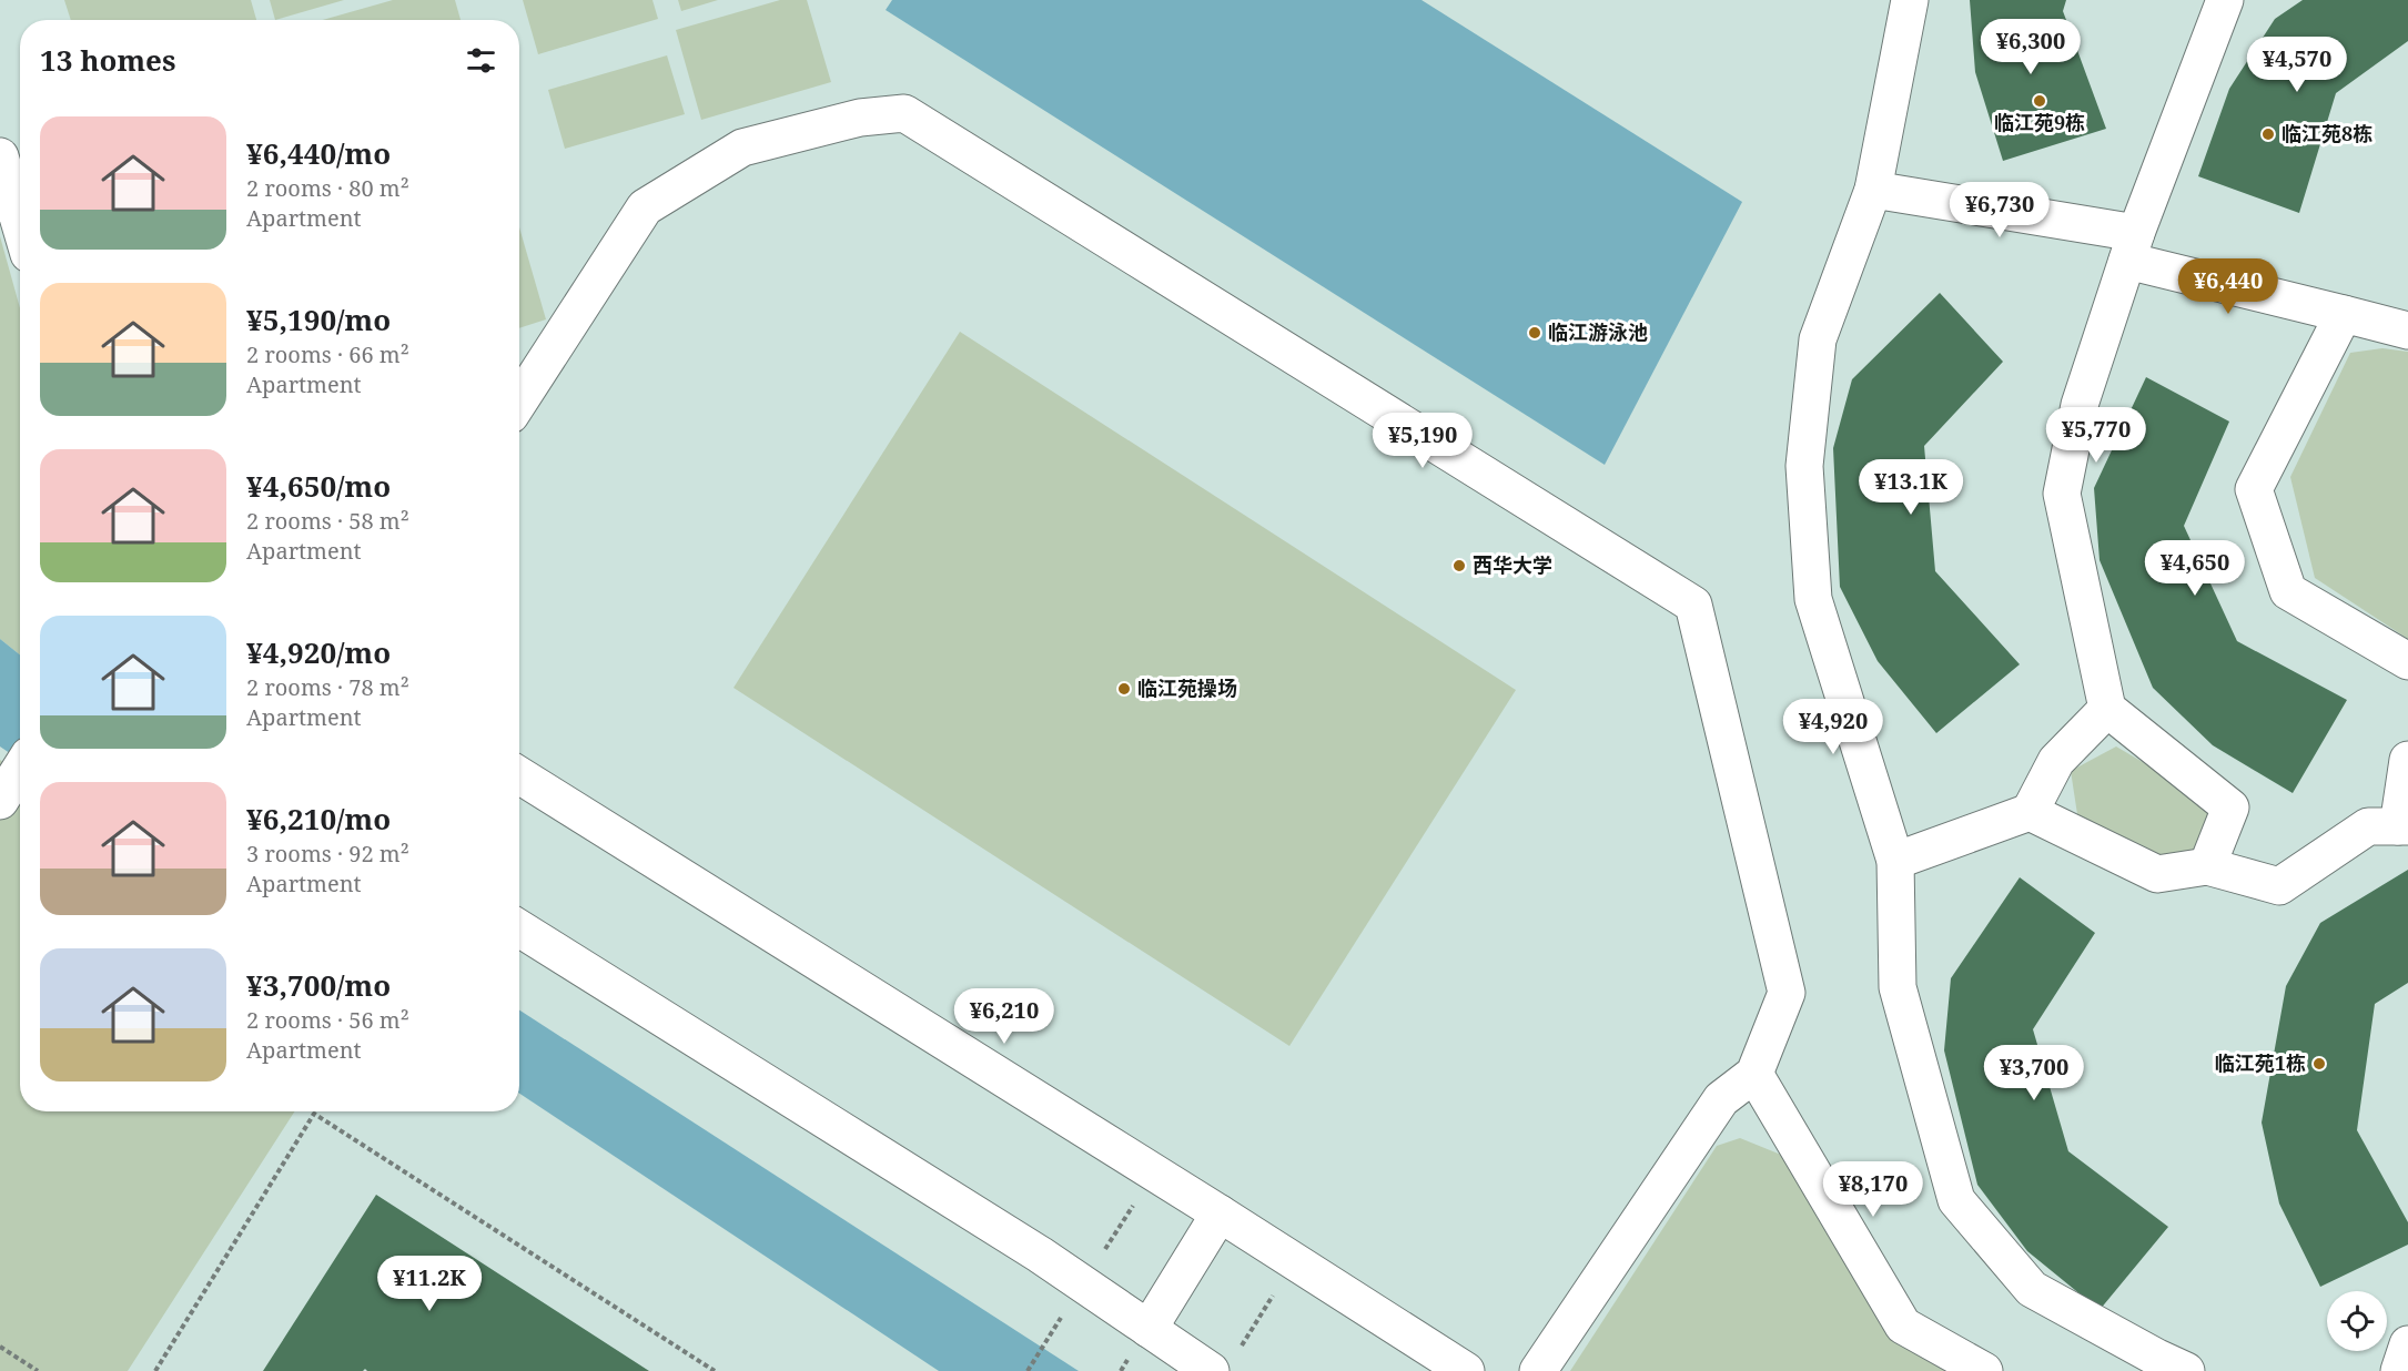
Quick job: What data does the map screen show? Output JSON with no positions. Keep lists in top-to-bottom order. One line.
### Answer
{"places":["临江苑9栋","临江苑8栋","临江游泳池","西华大学","临江苑操场","临江苑1栋"],"page":{"price":["¥6,300","¥4,570","¥6,730","¥6,440","¥5,770","¥5,190","¥13.1K","¥4,650","¥4,920","¥6,210","¥3,700","¥8,170","¥11.2K"],"heading":"13 homes","list":[{"name":"¥6,440/mo","note":"2 rooms · 80 m² · Apartment"},{"name":"¥5,190/mo","note":"2 rooms · 66 m² · Apartment"},{"name":"¥4,650/mo","note":"2 rooms · 58 m² · Apartment"},{"name":"¥4,920/mo","note":"2 rooms · 78 m² · Apartment"},{"name":"¥6,210/mo","note":"3 rooms · 92 m² · Apartment"},{"name":"¥3,700/mo","note":"2 rooms · 56 m² · Apartment"}]}}
